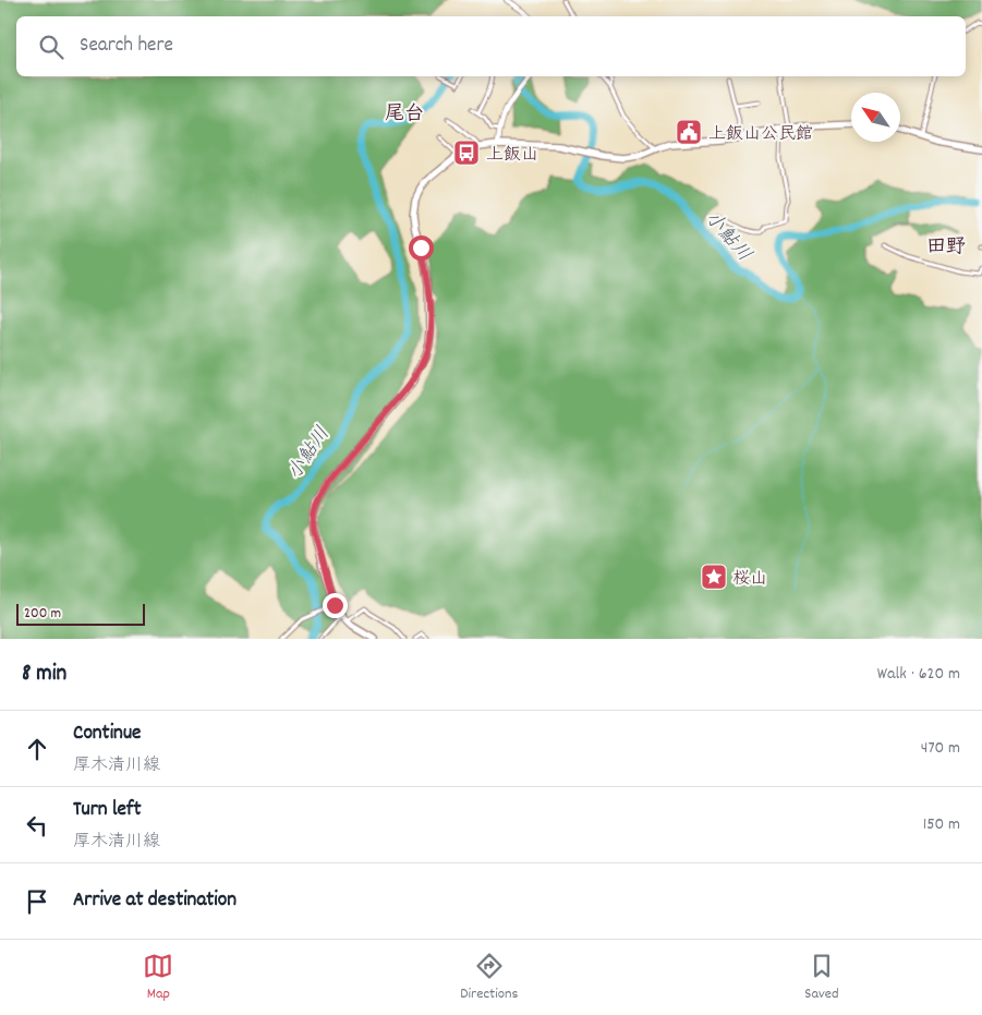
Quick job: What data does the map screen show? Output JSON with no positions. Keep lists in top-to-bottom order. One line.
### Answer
{"districts":["尾台","田野"],"water":["小鮎川"],"places":{"public building":["上飯山公民館"],"bus stop":["上飯山"],"place":["桜山"]},"scale_bar":"200 m","north":"top left","page":{"search":"Search here","scale":"200 m","heading":["8 min","Walk · 620 m"],"list":[["Continue","厚木清川線","470 m"],["Turn left","厚木清川線","150 m"],"Arrive at destination"],"nav":["Map","Directions","Saved"]}}
